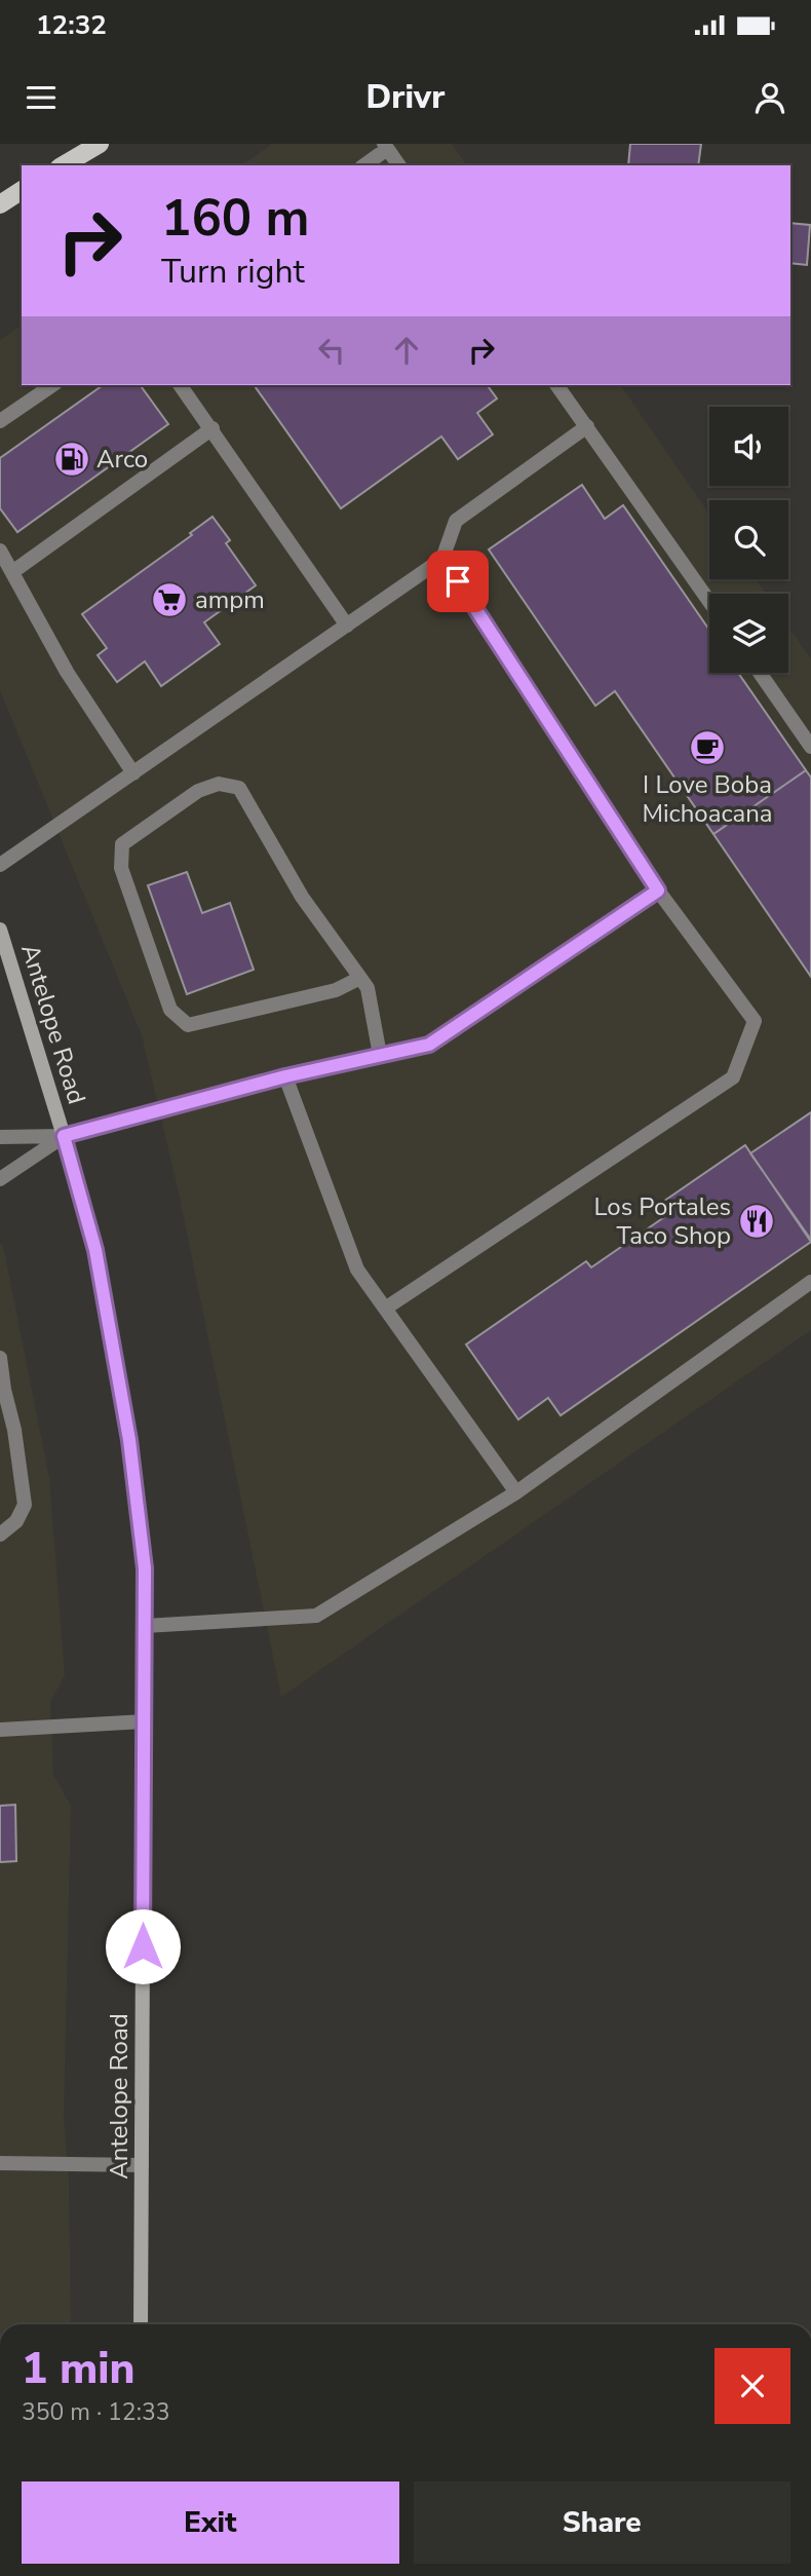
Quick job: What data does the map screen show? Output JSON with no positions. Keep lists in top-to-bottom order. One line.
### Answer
{"streets":{"main road":["Antelope Road"]},"places":{"fuel station":["Arco"],"supermarket":["ampm"],"cafe":["I Love Boba Michoacana"],"restaurant":["Los Portales Taco Shop"]},"page":{"status":"12:32","header":"Drivr","turn":["160 m","Turn right"],"heading":["1 min","350 m · 12:33"],"buttons":["Exit","Share"]}}
